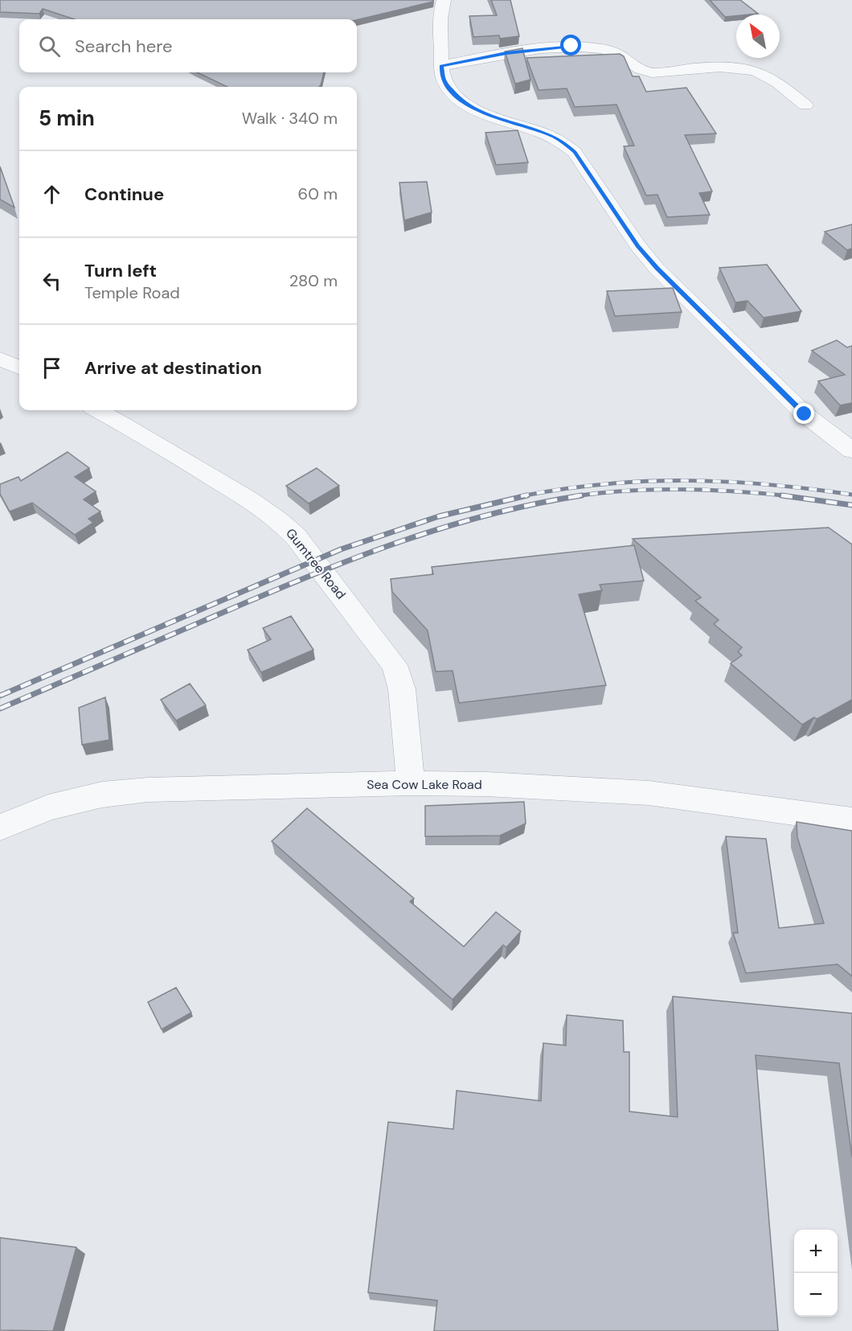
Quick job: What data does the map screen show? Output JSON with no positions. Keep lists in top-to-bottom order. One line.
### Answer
{"streets":{"street":["Gumtree Road","Sea Cow Lake Road"]},"crossings":[["Gumtree Road","Sea Cow Lake Road"]],"north":"top left","page":{"search":"Search here","heading":["5 min","Walk · 340 m"],"list":[["Continue","60 m"],["Turn left","Temple Road","280 m"],"Arrive at destination"],"map_buttons":["+","−"]}}
